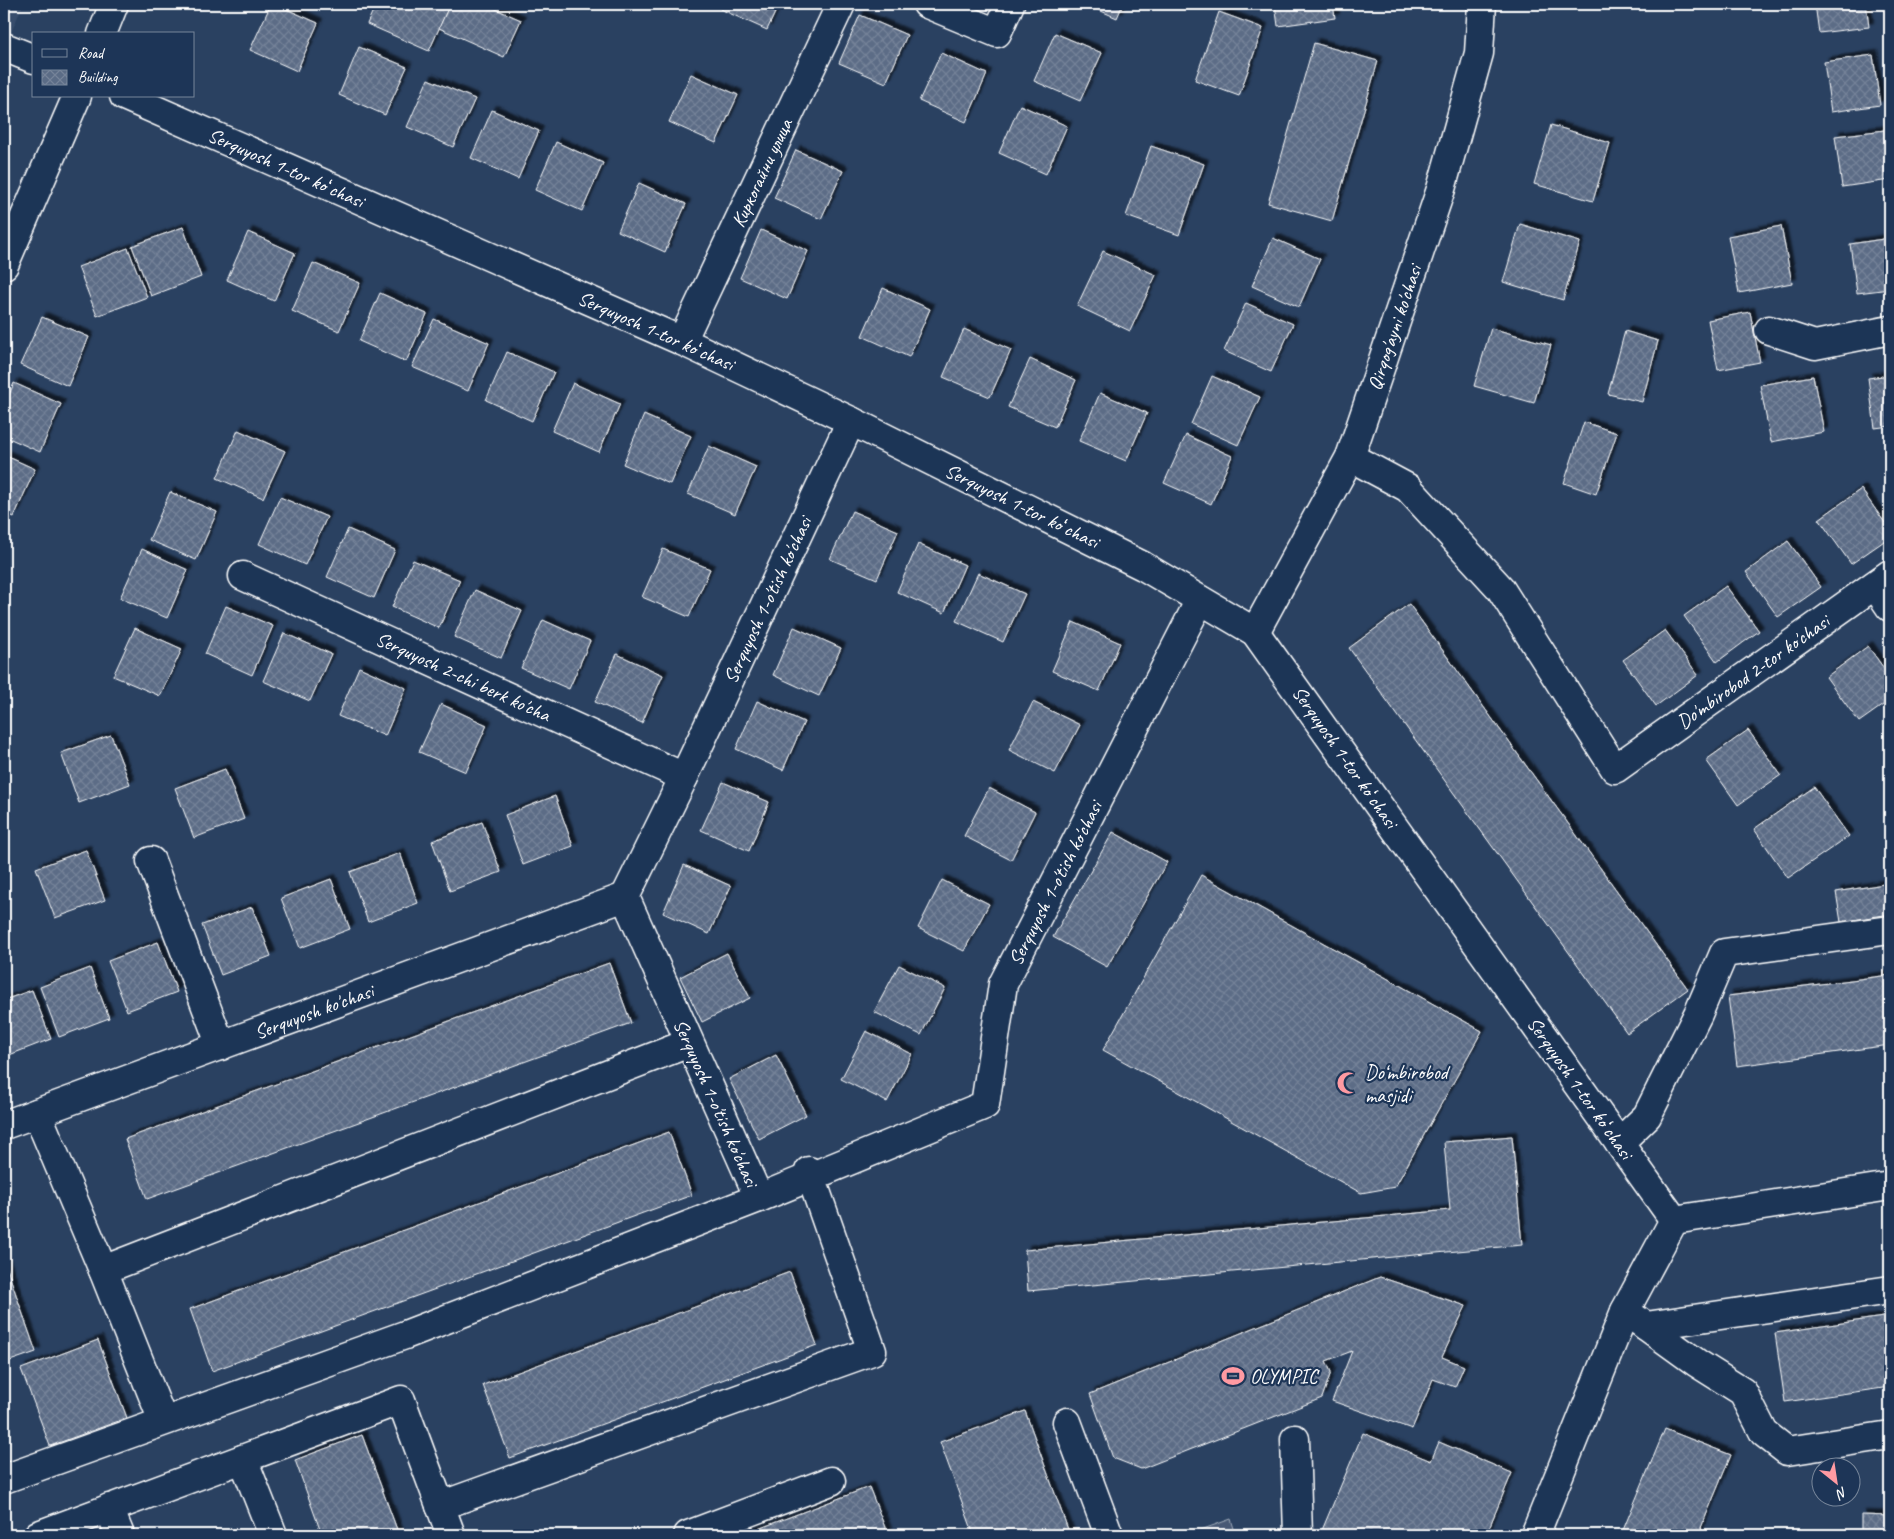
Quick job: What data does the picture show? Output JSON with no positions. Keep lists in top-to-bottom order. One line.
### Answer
{"streets":{"street":["Serquyosh 1-tor koʻchasi","Киркогайни улица","Qirqog'ayni ko'chasi","Serquyosh 1-o'tish ko'chasi","Do'mbirobod 2-tor ko'chasi","Serquyosh 2-chi berk ko'cha","Serquyosh ko'chasi"]},"crossings":[["Serquyosh 1-tor koʻchasi","Киркогайни улица"],["Serquyosh 1-tor koʻchasi","Qirqog'ayni ko'chasi"],["Serquyosh 1-tor koʻchasi","Serquyosh 1-o'tish ko'chasi"],["Qirqog'ayni ko'chasi","Do'mbirobod 2-tor ko'chasi"],["Serquyosh 1-o'tish ko'chasi","Serquyosh 2-chi berk ko'cha"],["Serquyosh 1-o'tish ko'chasi","Serquyosh ko'chasi"]],"places":{"mosque":["Do‘mbirobod masjidi"],"sports":["OLYMPIC"]},"legend":["Road","Building"],"north":"bottom right"}
